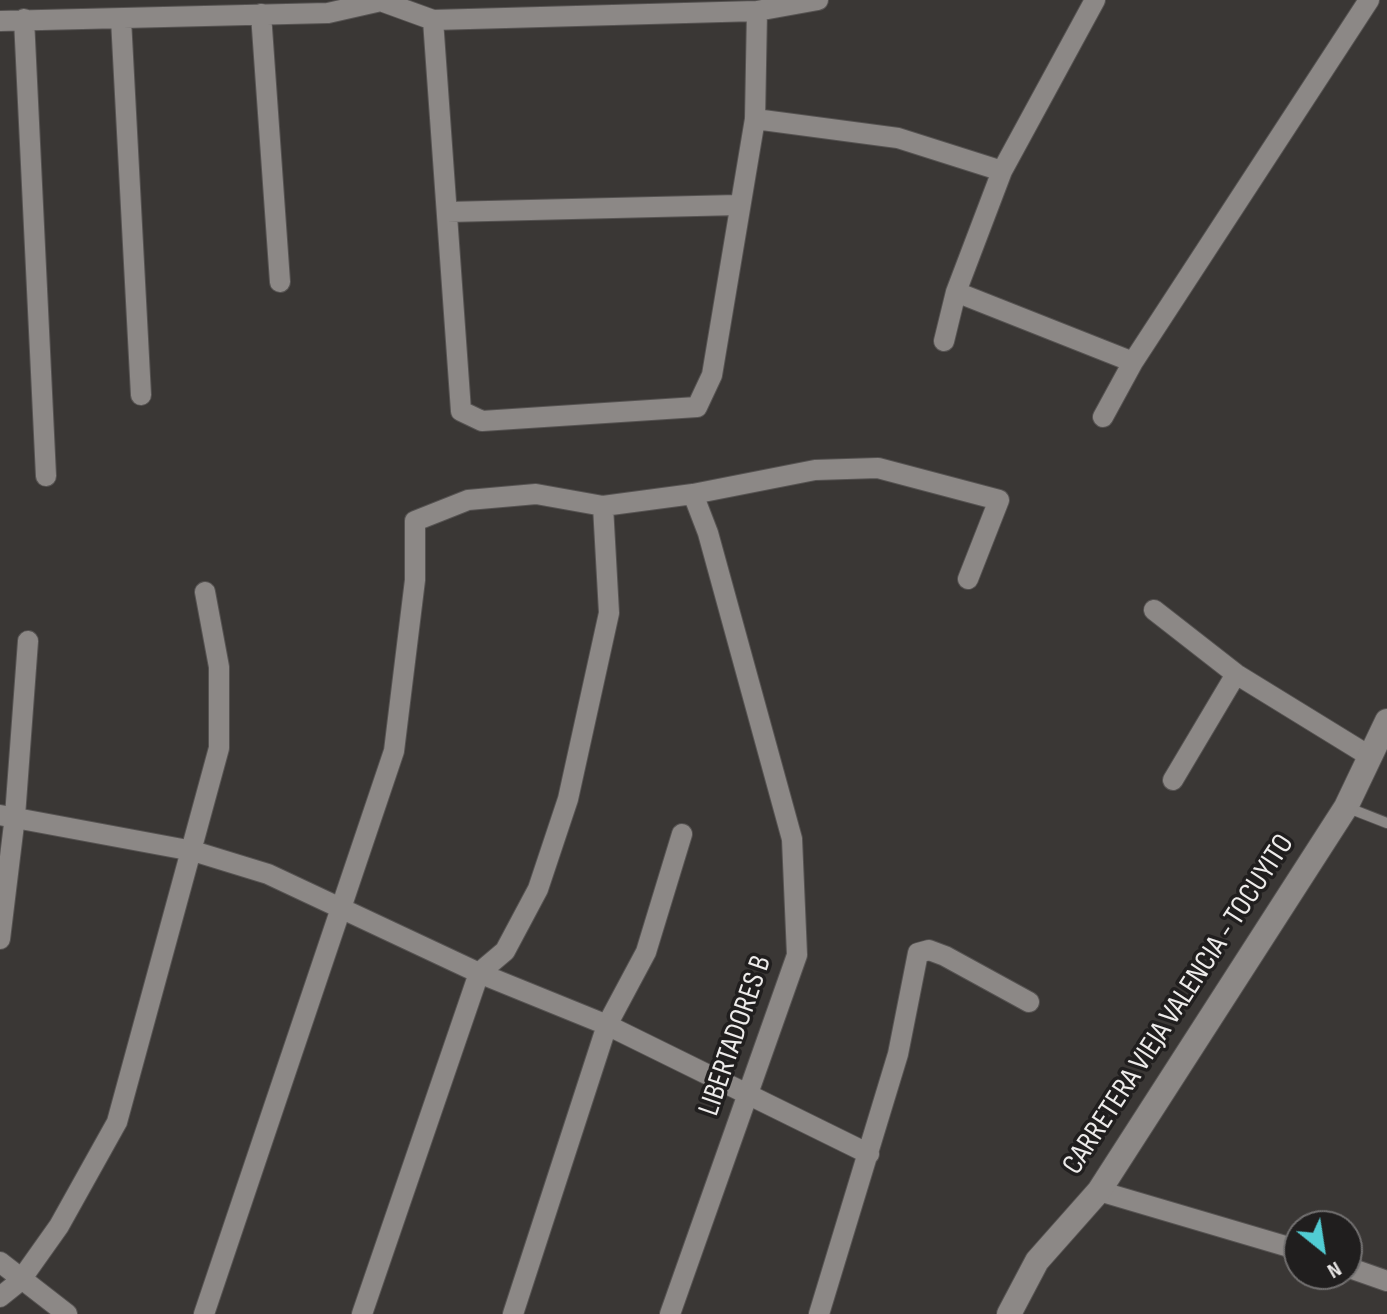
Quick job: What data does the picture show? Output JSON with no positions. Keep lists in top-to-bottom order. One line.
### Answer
{"streets":{"street":["CARRETERA VIEJA VALENCIA - TOCUYITO","LIBERTADORES B"]},"north":"bottom right"}
